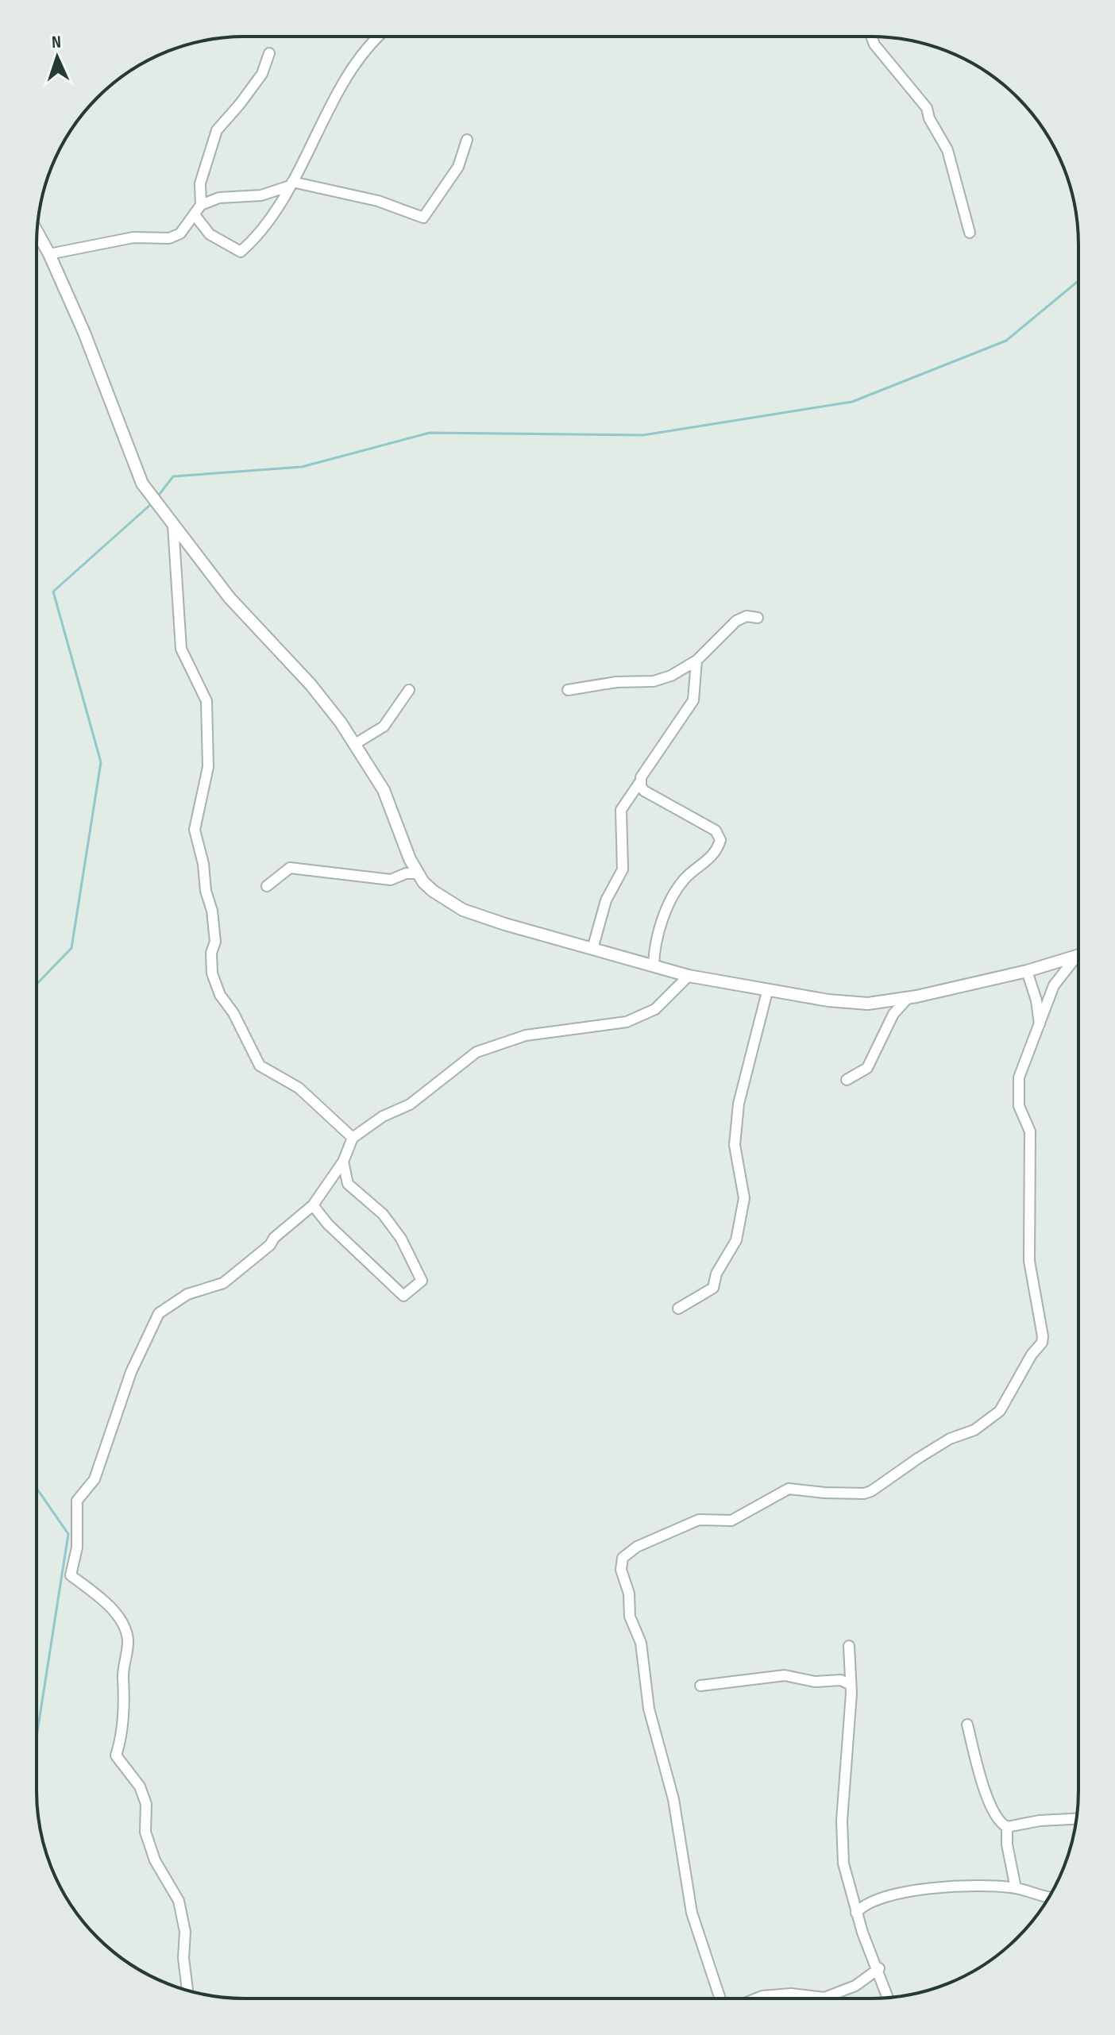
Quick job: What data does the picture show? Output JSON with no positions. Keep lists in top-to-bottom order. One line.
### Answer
{"north":"top"}
